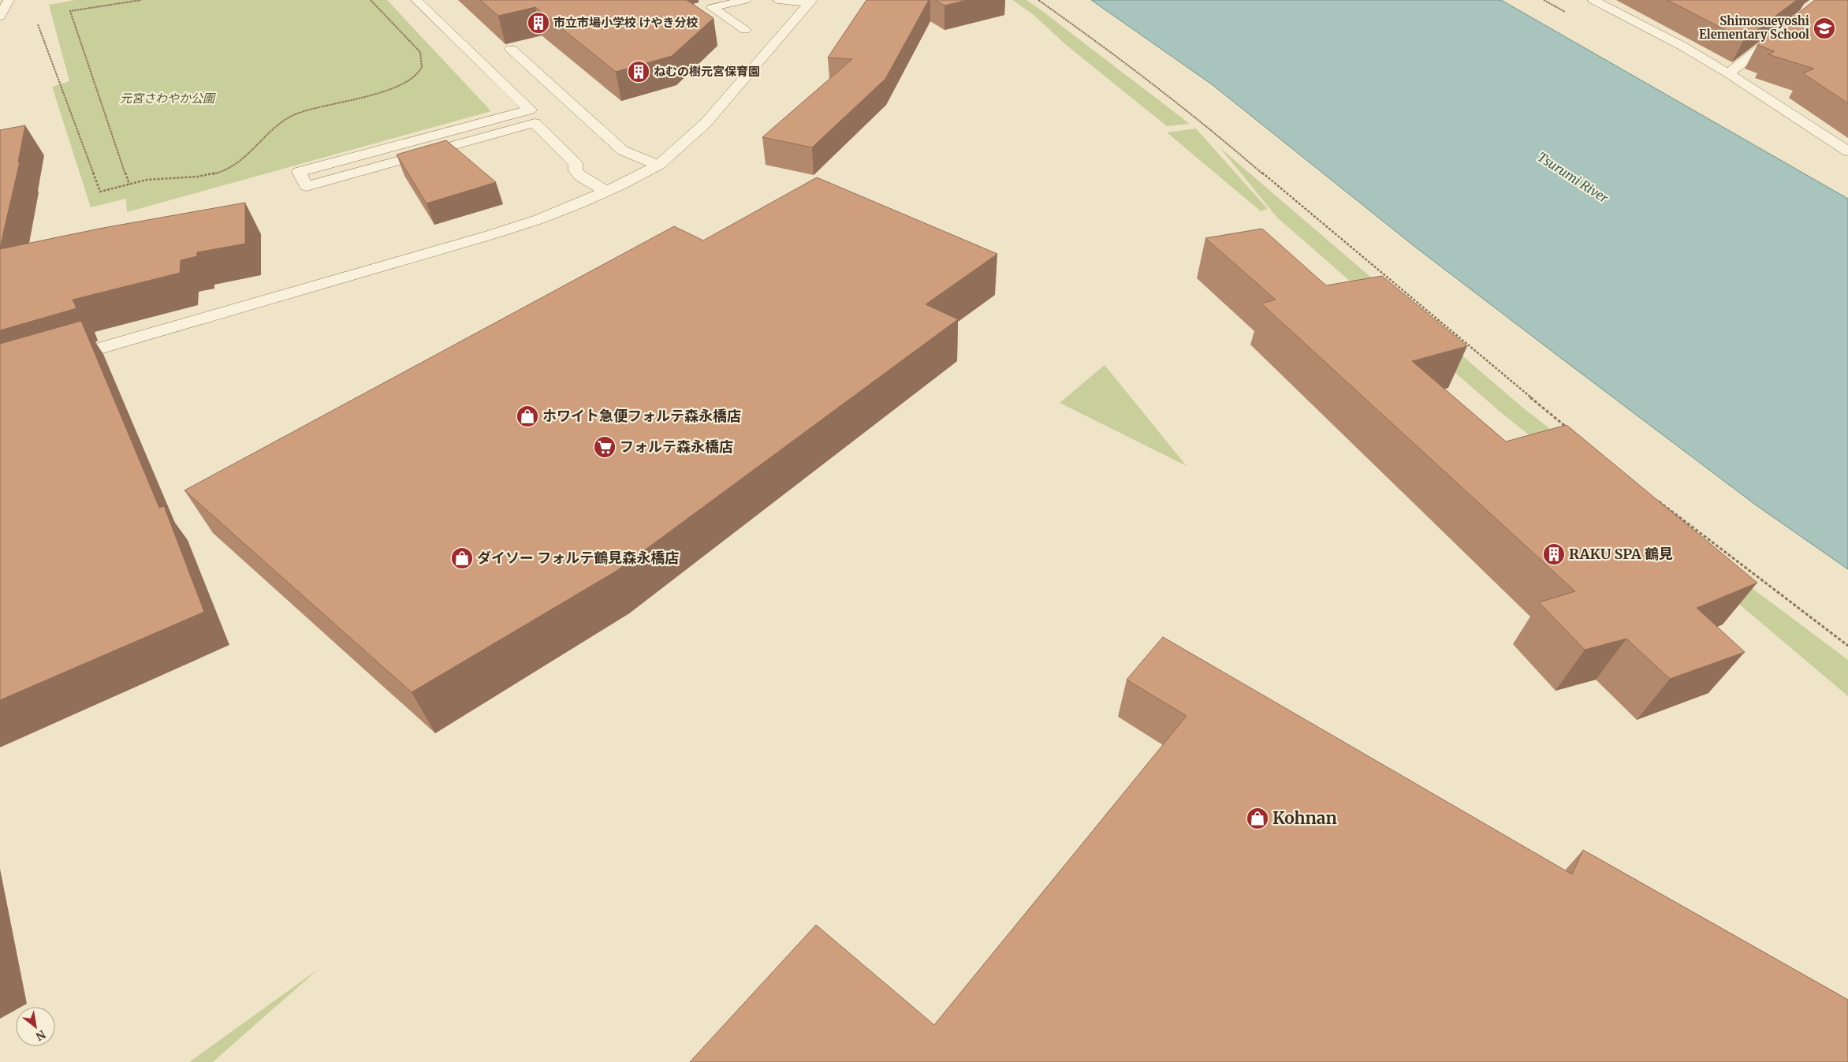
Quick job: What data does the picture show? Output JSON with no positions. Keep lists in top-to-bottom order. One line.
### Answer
{"water":["Tsurumi River"],"parks":["元宮さわやか公園"],"places":{"building":["市立市場小学校 けやき分校","ねむの樹元宮保育園","RAKU SPA 鶴見"],"school or university":["Shimosueyoshi Elementary School"],"shop":["ホワイト急便フォルテ森永橋店","ダイソー フォルテ鶴見森永橋店","Kohnan"],"supermarket":["フォルテ森永橋店"]},"north":"bottom right"}
